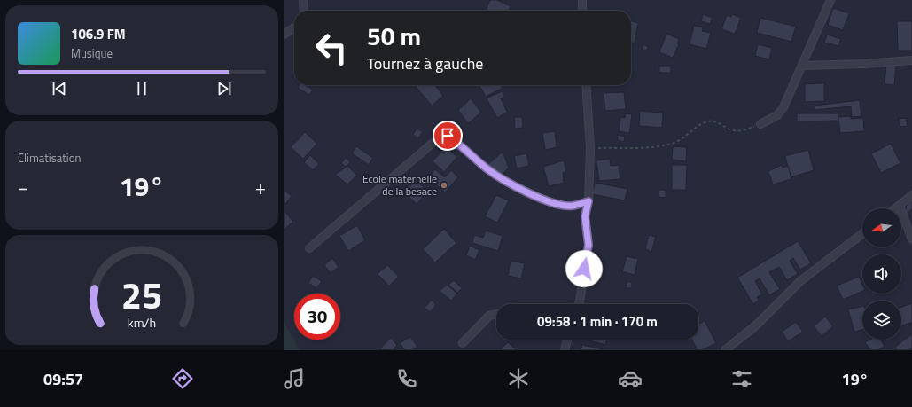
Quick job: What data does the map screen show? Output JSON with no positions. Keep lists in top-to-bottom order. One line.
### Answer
{"places":["Ecole maternelle de la besace"],"north":"left","page":{"turn":["50 m","Tournez à gauche"],"song":["106.9 FM","Musique"],"tile":"Climatisation","heat":["−","19°","+"],"limit":"30","trip":"09:58 · 1 min · 170 m","tabs":["09:57","19°"],"gauge":["25","km/h"]}}
